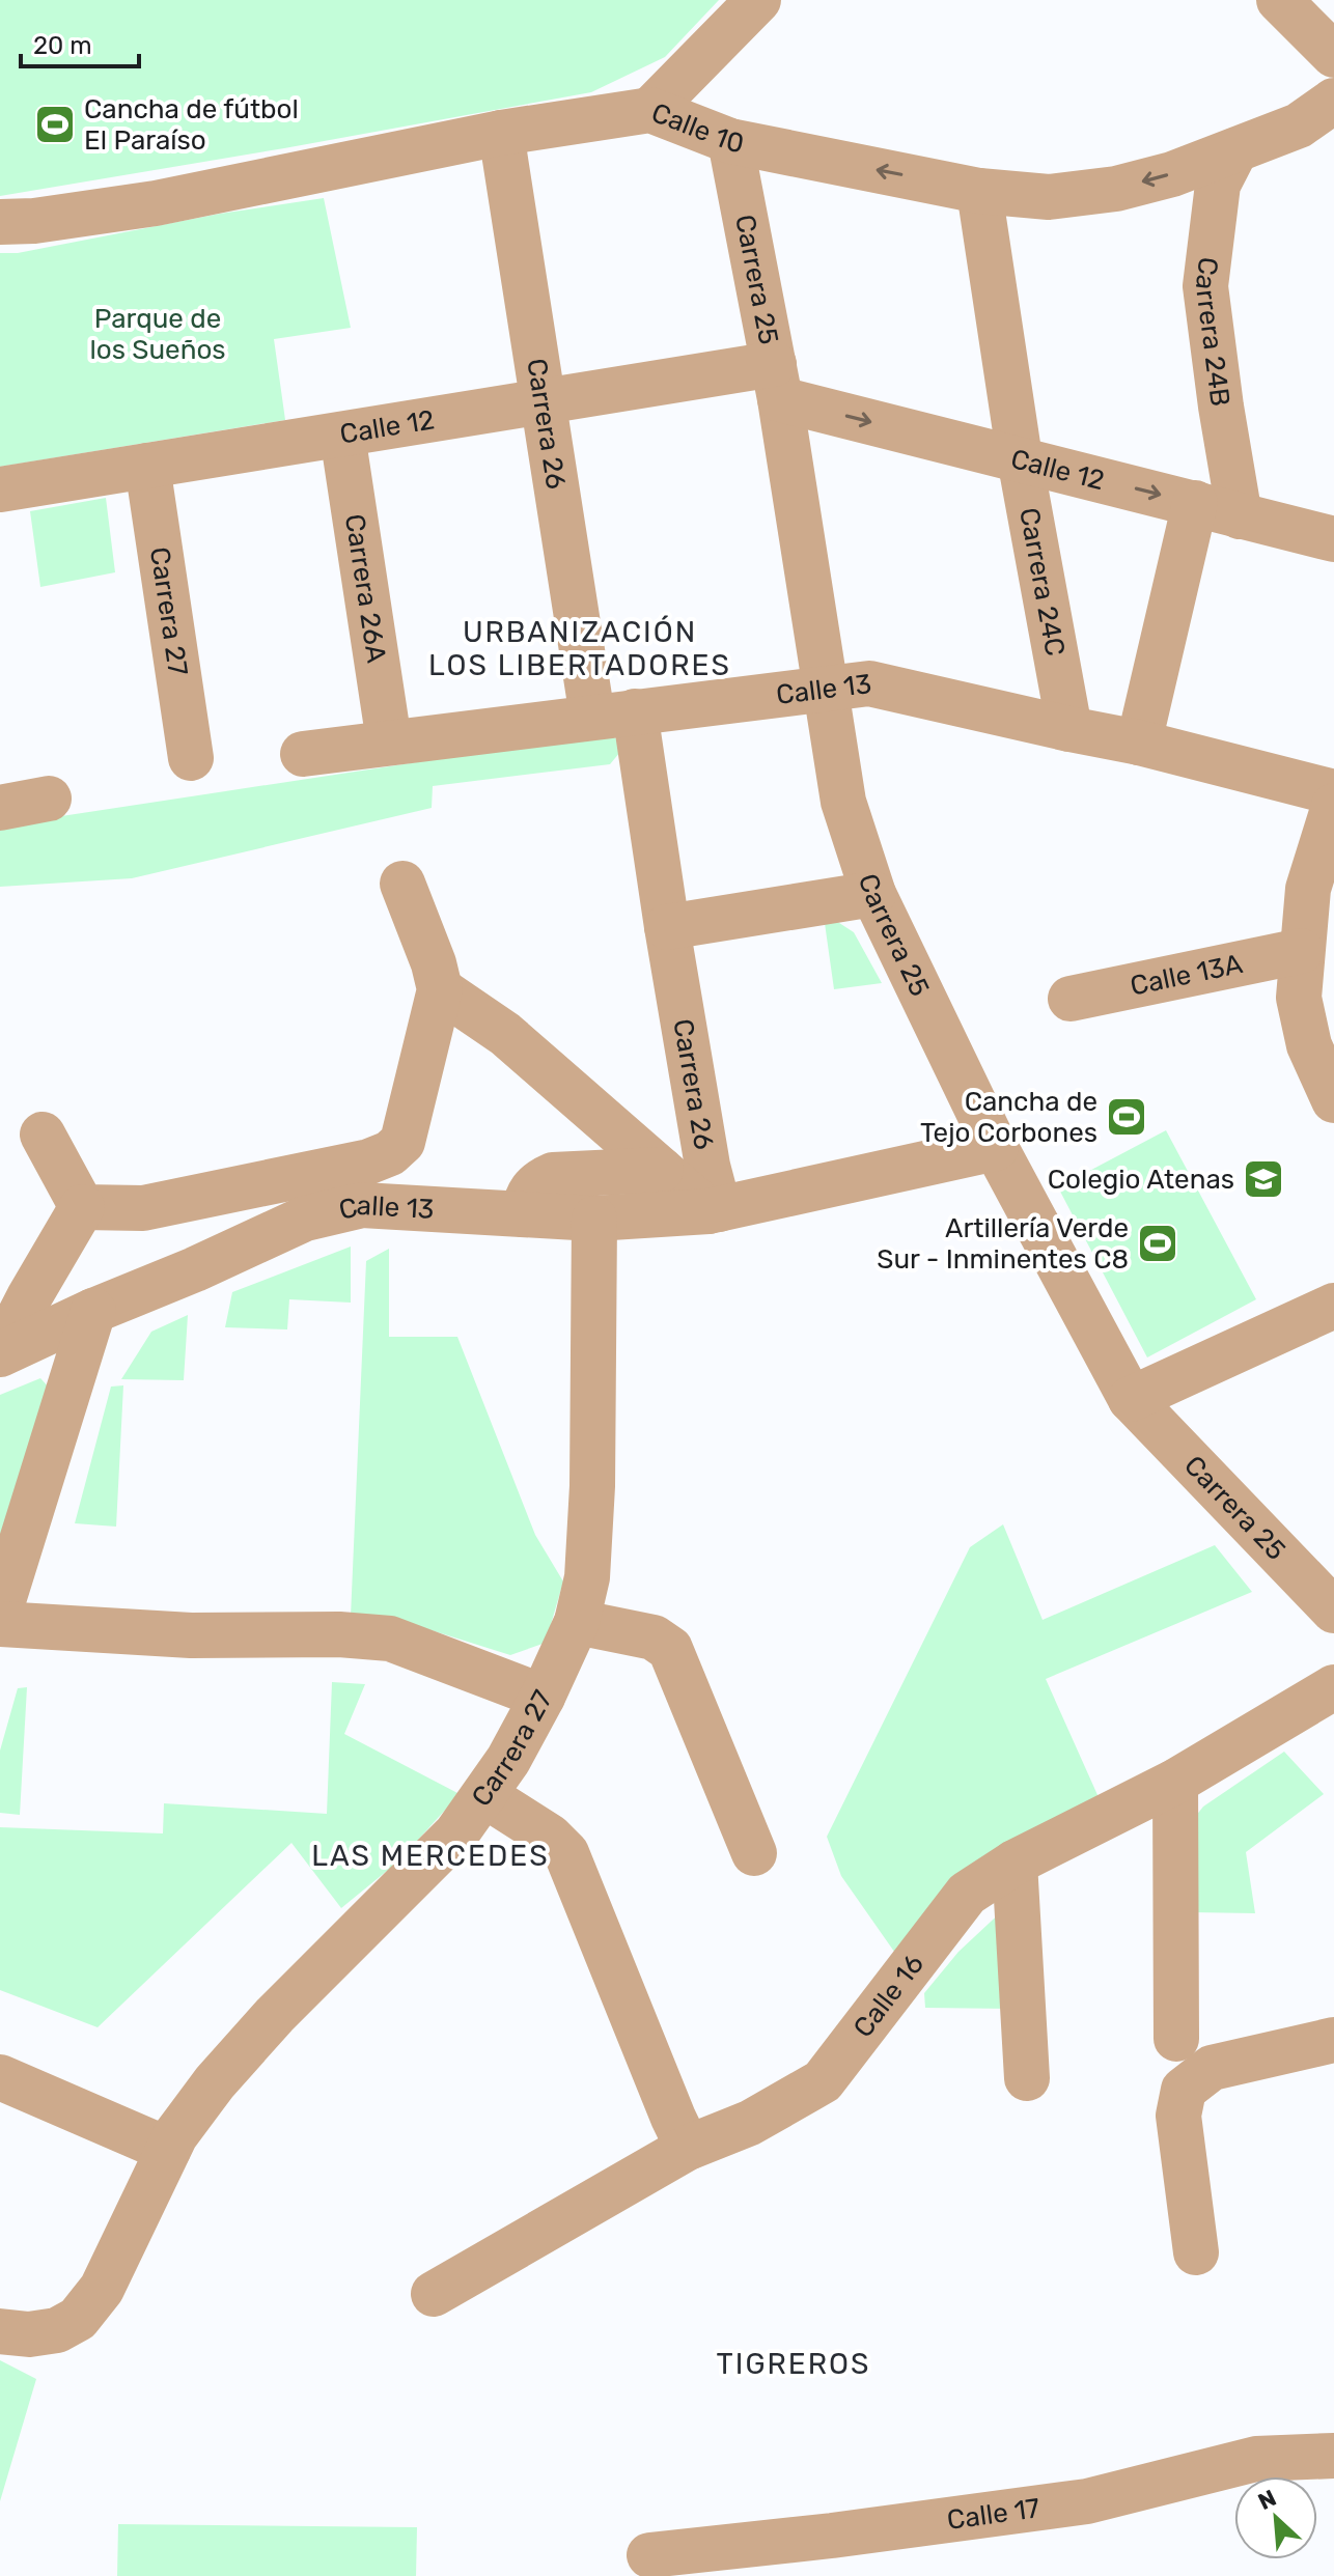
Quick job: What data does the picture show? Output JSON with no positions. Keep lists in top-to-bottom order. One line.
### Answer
{"streets":{"street":["Calle 10","Carrera 25","Carrera 24B","Carrera 26","Calle 12","Carrera 24C","Carrera 26A","Carrera 27","Calle 13","Calle 13A","Calle 16","Calle 17"]},"crossings":[["Calle 10","Carrera 25"],["Calle 10","Carrera 24B"],["Calle 10","Carrera 26"],["Calle 10","Carrera 24C"],["Carrera 25","Calle 12"],["Carrera 25","Calle 13"],["Carrera 24B","Calle 12"],["Carrera 26","Calle 12"],["Carrera 26","Calle 13"],["Calle 12","Carrera 24C"],["Calle 12","Carrera 26A"],["Calle 12","Carrera 27"],["Carrera 24C","Calle 13"],["Carrera 26A","Calle 13"],["Carrera 27","Calle 13"]],"one_way":["Calle 10"],"districts":["URBANIZACIÓN LOS LIBERTADORES","LAS MERCEDES","TIGREROS"],"parks":["Parque de los Sueños"],"places":{"sports":["Cancha de fútbol El Paraíso","Cancha de Tejo Corbones","Artillería Verde Sur - Inminentes C8"],"school or university":["Colegio Atenas"]},"scale_bar":"20 m","north":"top left"}
